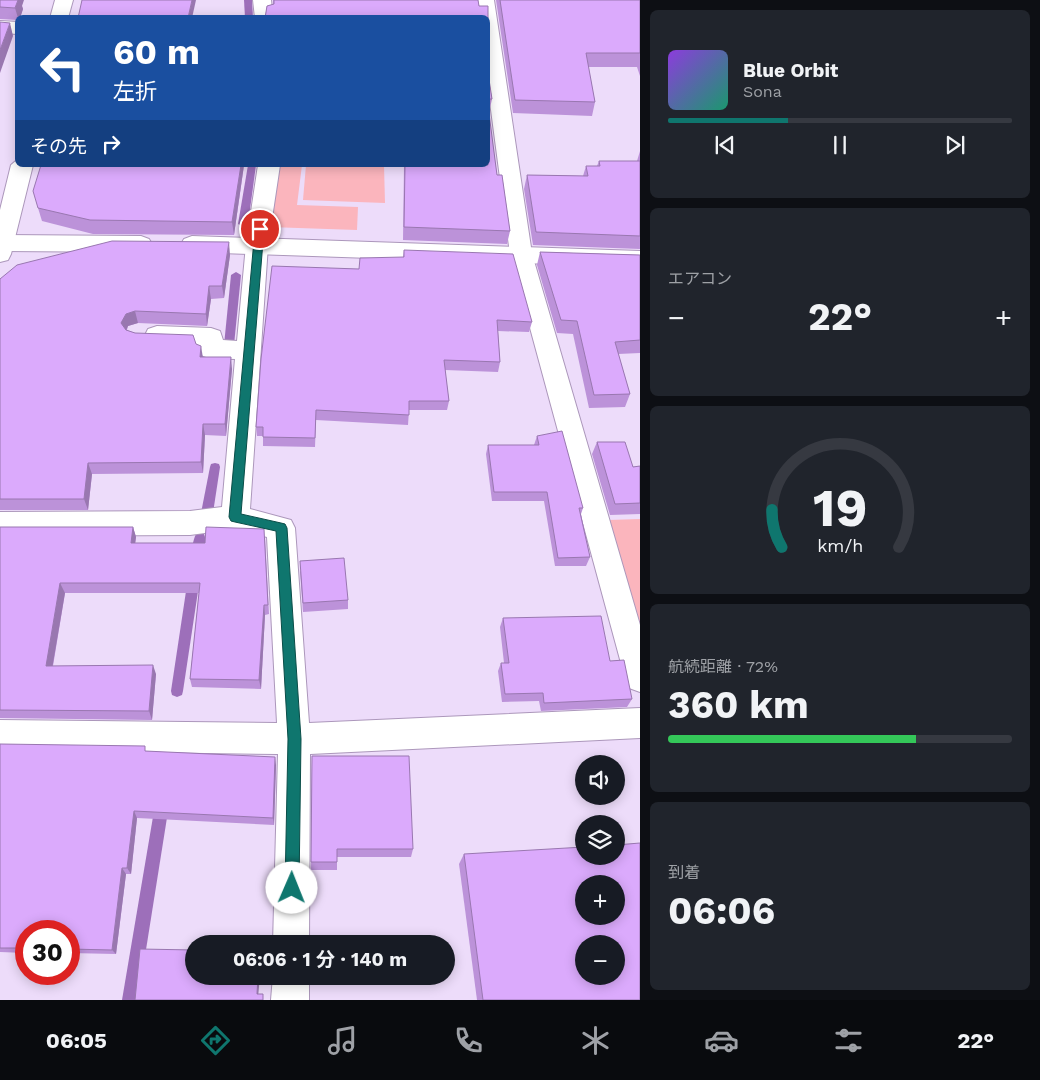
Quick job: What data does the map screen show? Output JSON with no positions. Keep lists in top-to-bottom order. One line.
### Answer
{"page":{"turn":["60 m","左折"],"song":["Blue Orbit","Sona"],"then":"その先","tile":["エアコン",["航続距離 · 72%","360 km"],["到着","06:06"]],"heat":["−","22°","+"],"map_buttons":["+","−"],"limit":"30","trip":"06:06 · 1 分 · 140 m","tabs":["06:05","22°"],"gauge":["19","km/h"]}}
